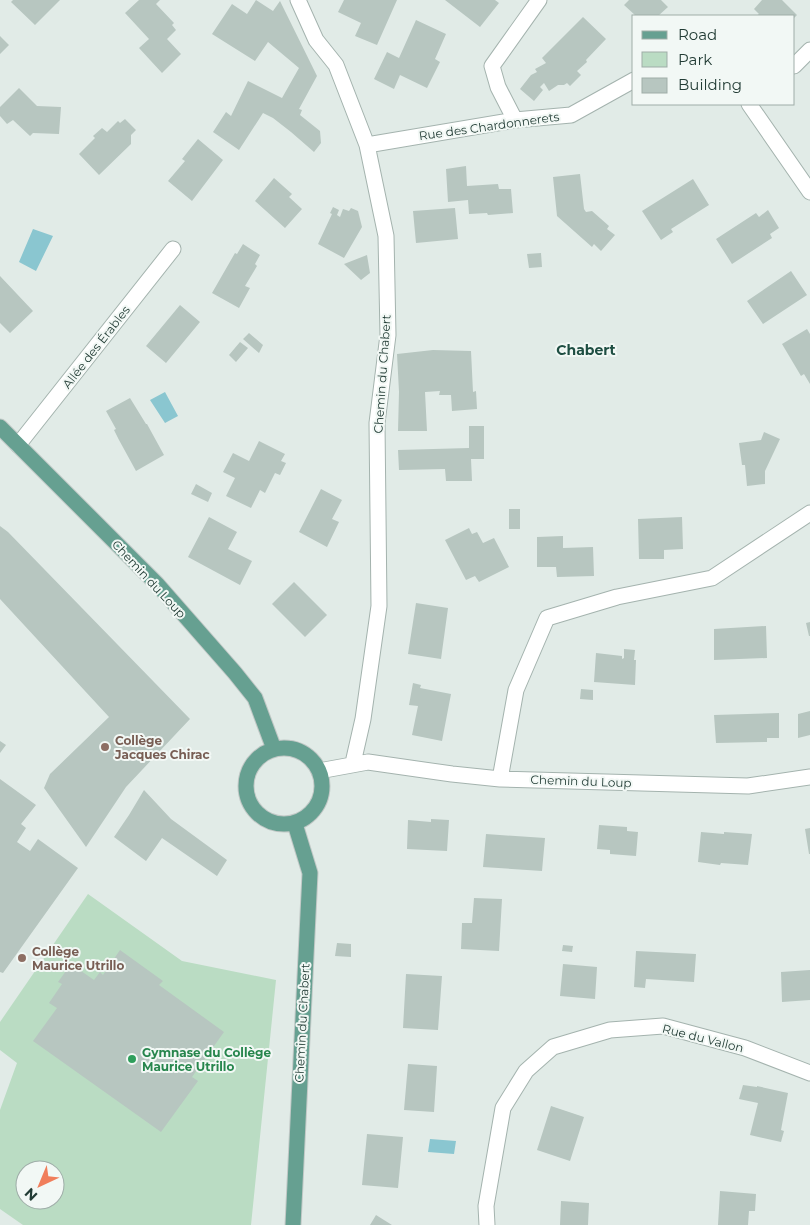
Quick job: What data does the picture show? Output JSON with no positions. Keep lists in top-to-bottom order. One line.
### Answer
{"streets":{"main road":["Chemin du Chabert","Chemin du Loup"],"street":["Rue des Chardonnerets","Allée des Érables","Rue du Vallon"]},"crossings":[["Rue des Chardonnerets","Chemin du Chabert"],["Allée des Érables","Chemin du Loup"],["Chemin du Chabert","Chemin du Loup"]],"districts":["Chabert"],"places":["Collège Jacques Chirac","Collège Maurice Utrillo","Gymnase du Collège Maurice Utrillo"],"legend":["Road","Park","Building"],"north":"bottom left"}
